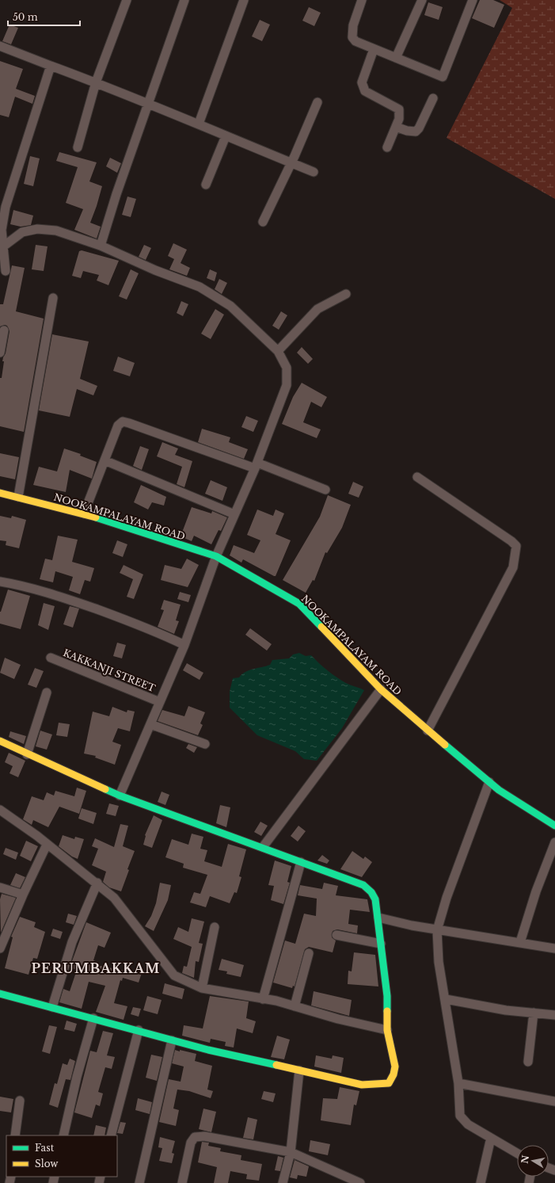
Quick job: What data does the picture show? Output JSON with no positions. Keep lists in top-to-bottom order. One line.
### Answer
{"streets":{"street":["NOOKAMPALAYAM ROAD","KAKKANJI STREET"]},"districts":["PERUMBAKKAM"],"legend":["Fast","Slow"],"scale_bar":"50 m","north":"left"}
